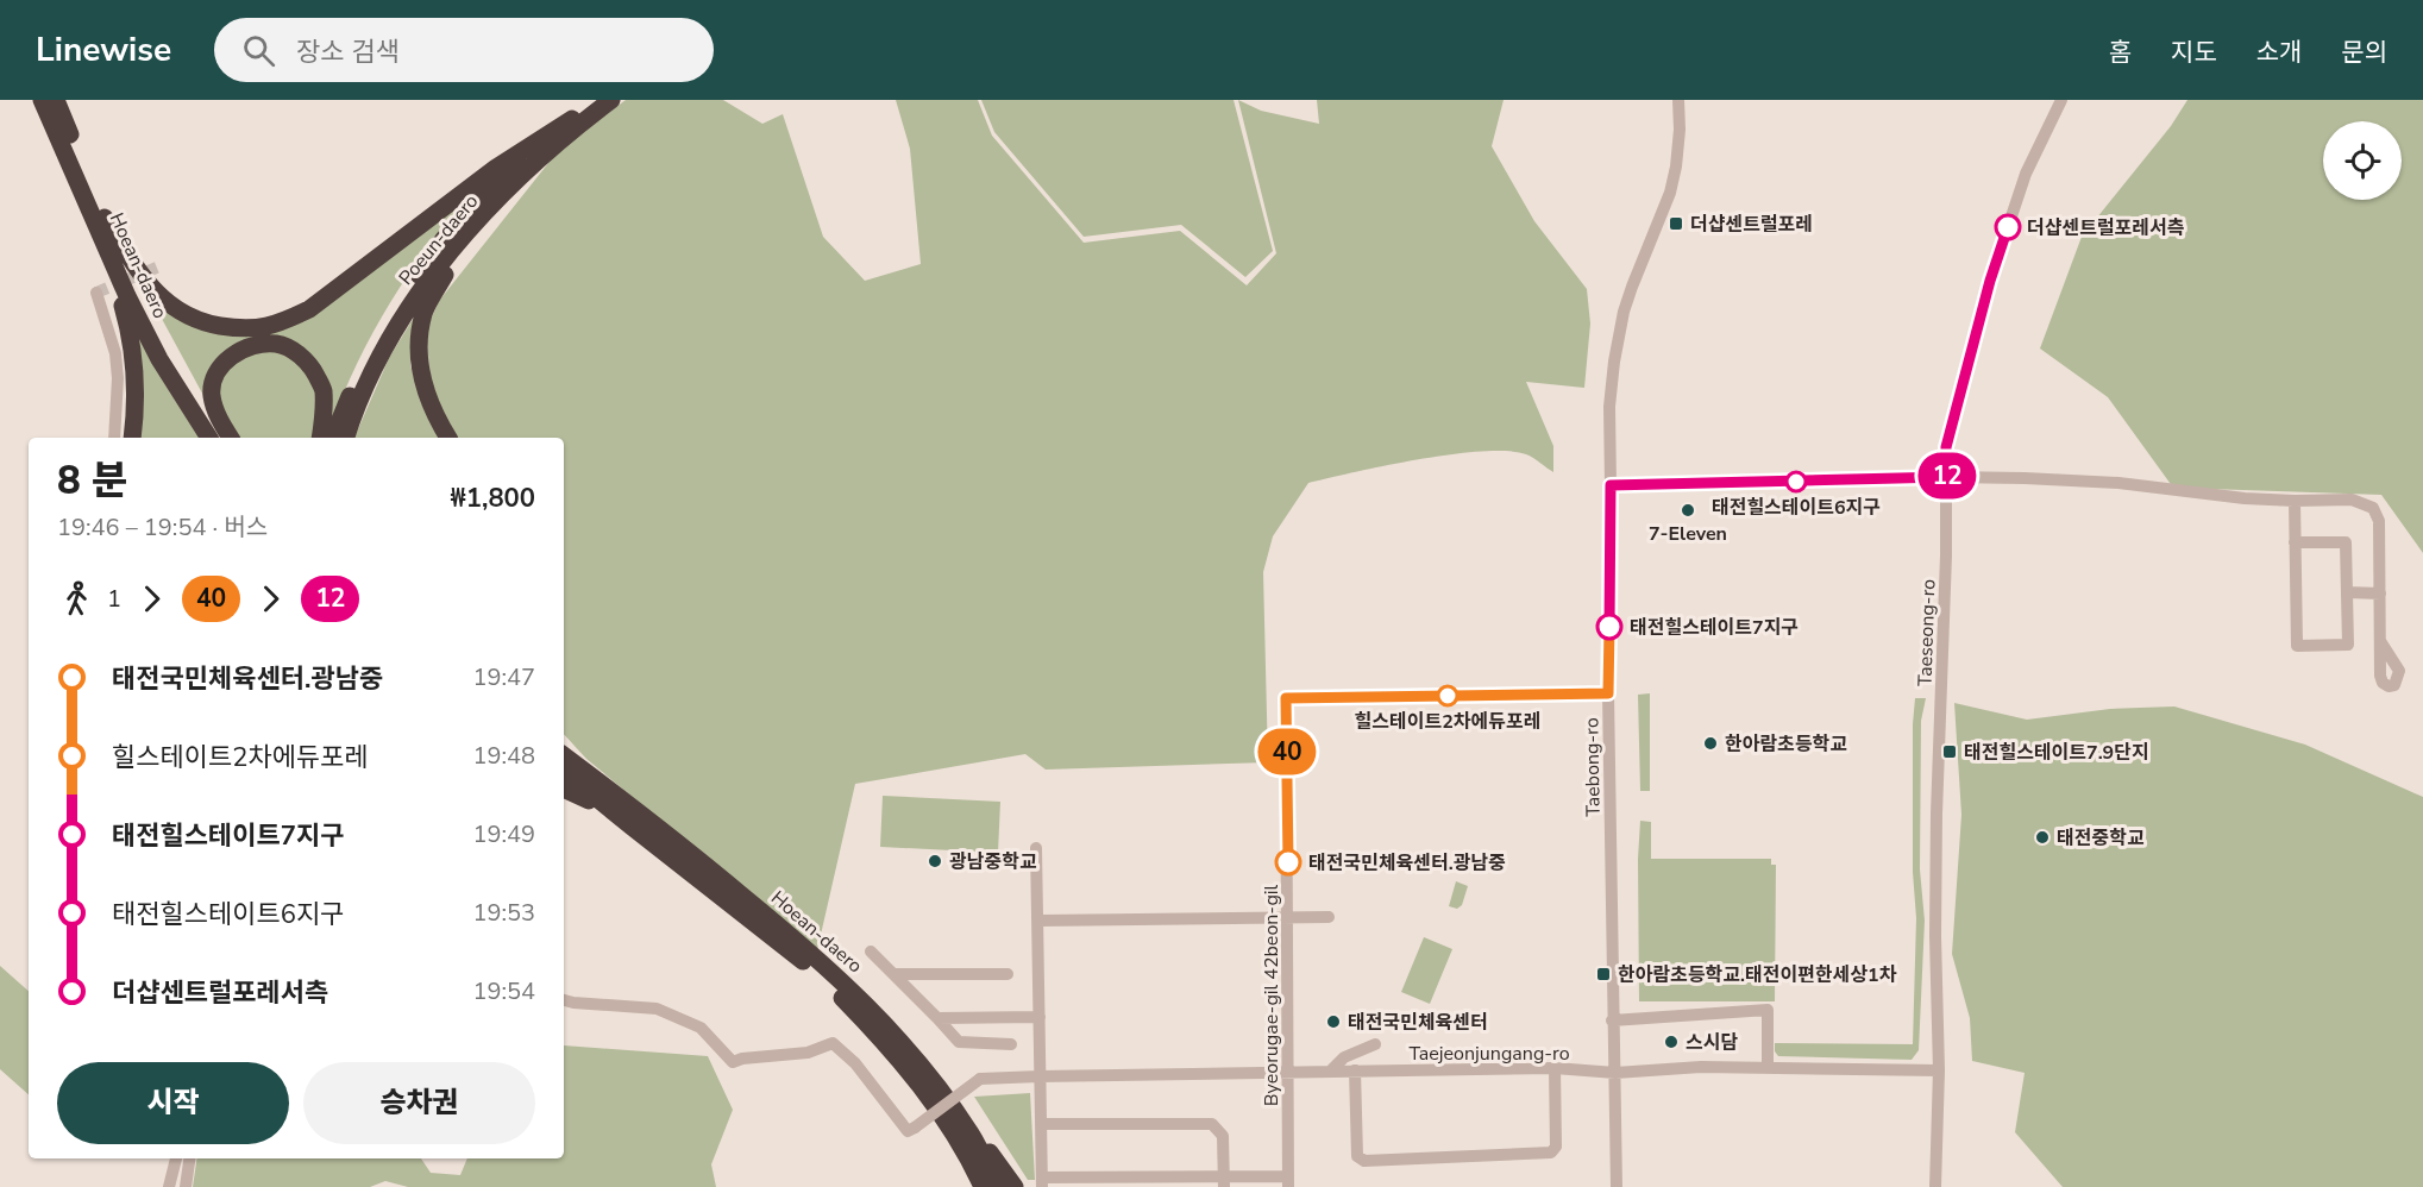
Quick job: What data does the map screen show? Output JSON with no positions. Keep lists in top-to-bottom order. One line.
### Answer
{"streets":{"highway":["Poeun-daero","Hoean-daero"],"street":["Taeseong-ro","Taebong-ro","Byeorugae-gil 42beon-gil","Taejeonjungang-ro"]},"crossings":[["Taeseong-ro","Taejeonjungang-ro"],["Taebong-ro","Byeorugae-gil 42beon-gil"],["Taebong-ro","Taejeonjungang-ro"],["Byeorugae-gil 42beon-gil","Taejeonjungang-ro"]],"places":{"transit":["더샵센트럴포레","태전힐스테이트7.9단지","한아람초등학교.태전이편한세상1차"],"other":["더샵센트럴포레서측","태전힐스테이트6지구","7-Eleven","태전힐스테이트7지구","힐스테이트2차에듀포레","한아람초등학교","태전중학교","광남중학교","태전국민체육센터.광남중","태전국민체육센터","스시담"]},"lines":["bus line 12","bus line 40"],"page":{"header":"Linewise","search":"장소 검색","nav":["홈","지도","소개","문의"],"on_map":["40","12"],"heading":["8 분","19:46 – 19:54 · 버스","₩1,800"],"legs":["1","40","12"],"list":[{"name":"태전국민체육센터.광남중","value":"19:47"},{"name":"힐스테이트2차에듀포레","value":"19:48"},{"name":"태전힐스테이트7지구","value":"19:49"},{"name":"태전힐스테이트6지구","value":"19:53"},{"name":"더샵센트럴포레서측","value":"19:54"}],"buttons":["시작","승차권"]}}
